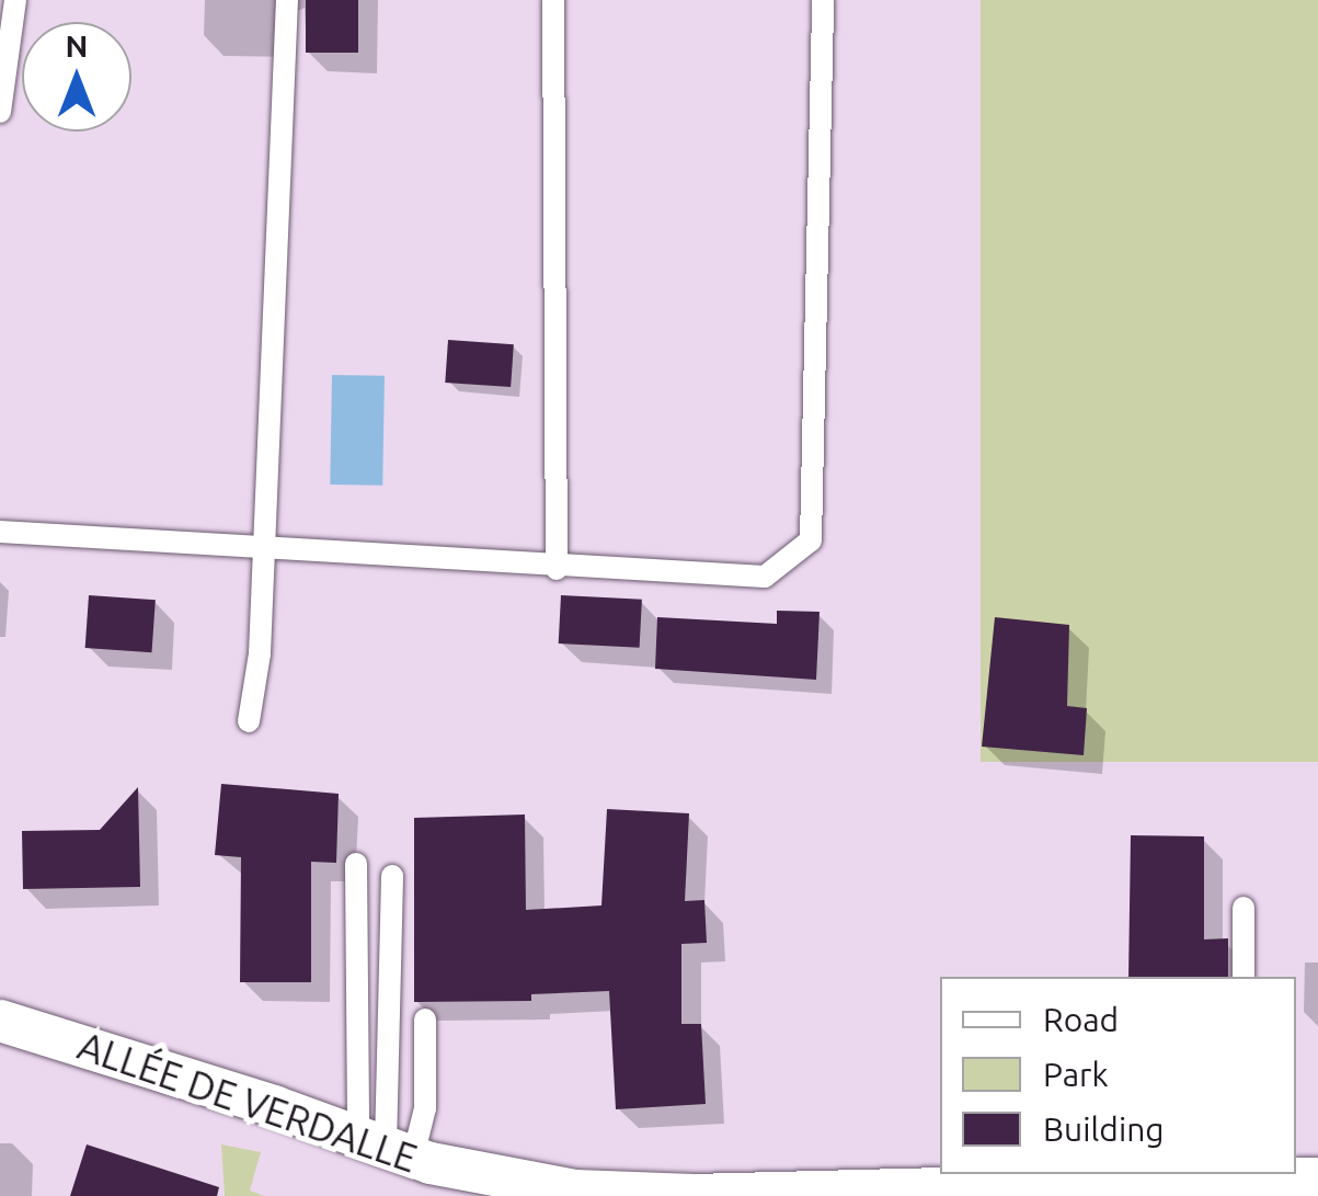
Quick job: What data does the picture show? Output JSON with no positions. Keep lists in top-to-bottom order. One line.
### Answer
{"streets":{"street":["ALLÉE DE VERDALLE"]},"legend":["Road","Park","Building"],"north":"top"}
